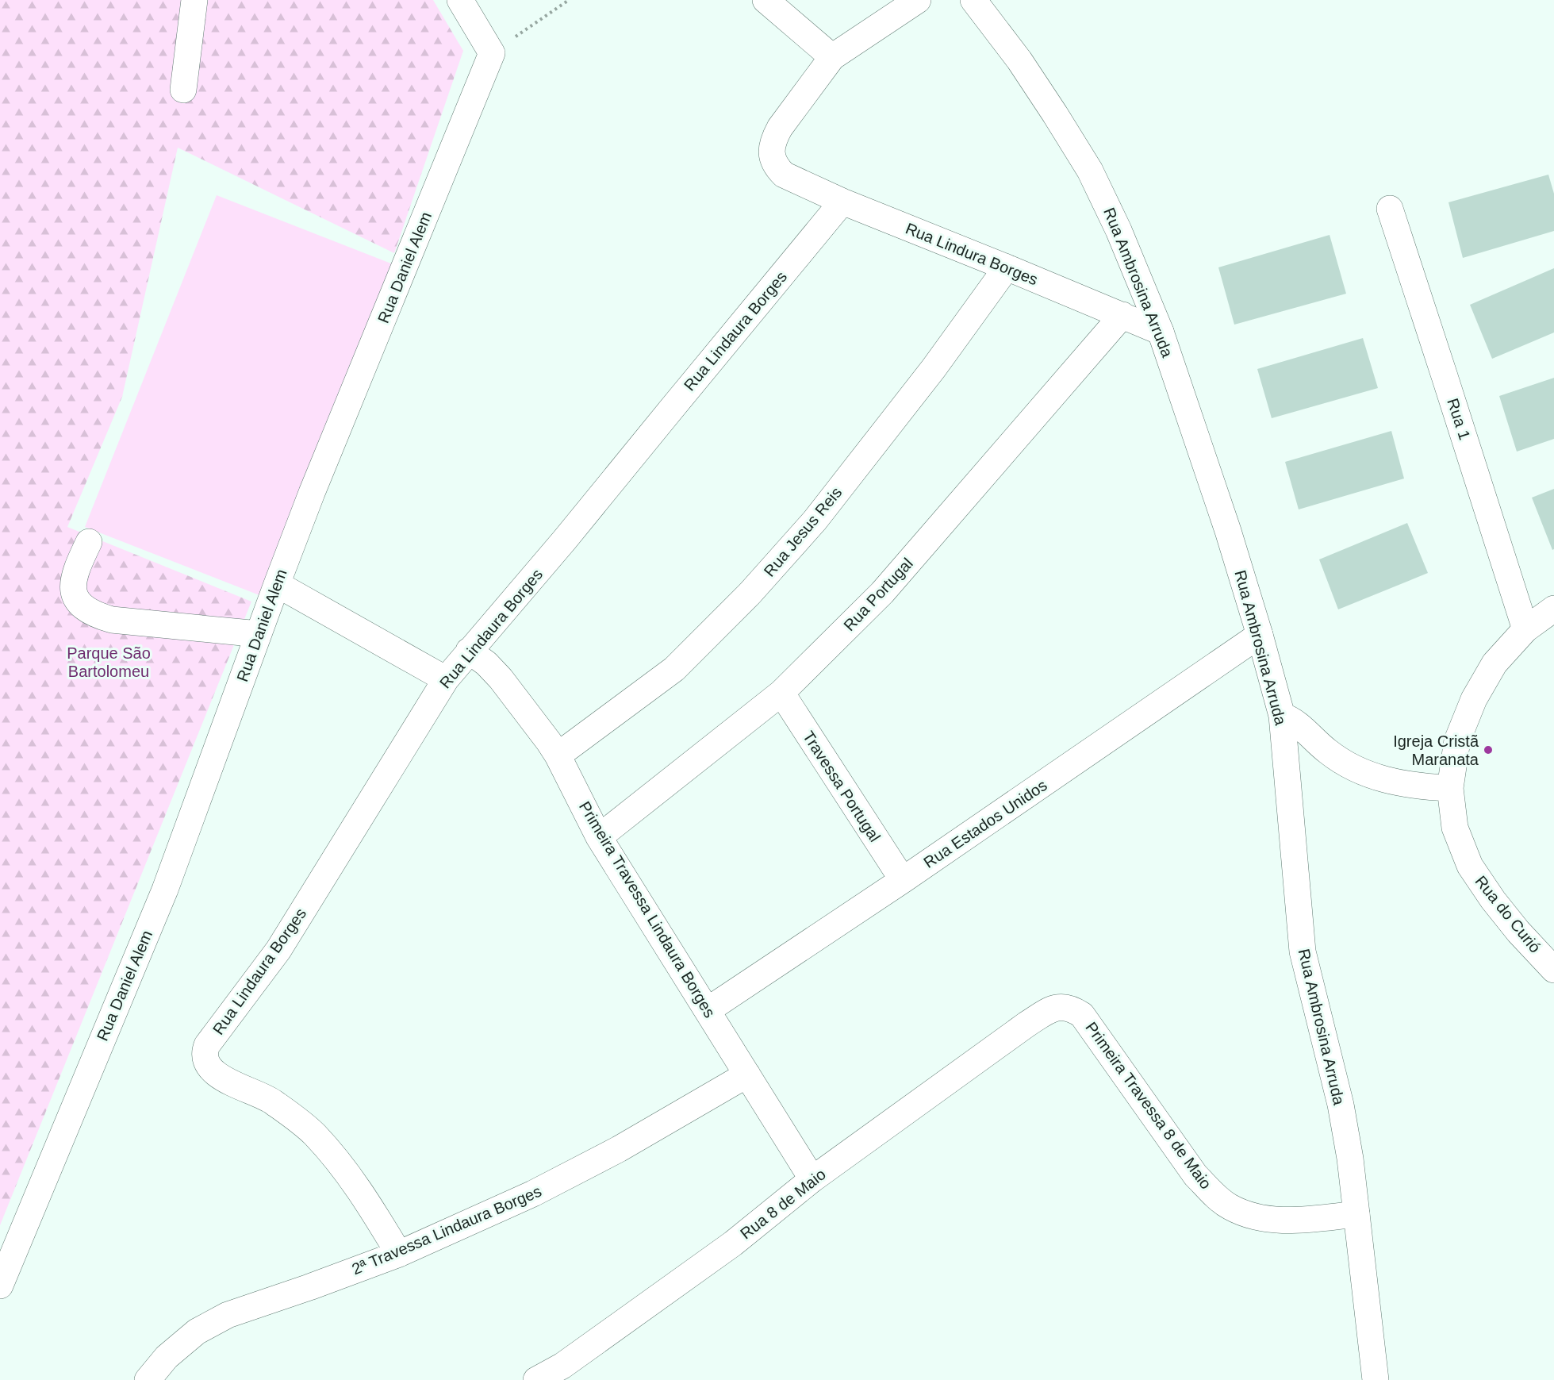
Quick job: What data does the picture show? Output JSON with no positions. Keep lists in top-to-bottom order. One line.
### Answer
{"streets":{"street":["Rua Lindura Borges","Rua Daniel Alem","Rua Ambrosina Arruda","Rua Lindaura Borges","Rua 1","Rua Jesus Reis","Rua Portugal","Travessa Portugal","Rua Estados Unidos","Primeira Travessa Lindaura Borges","Rua do Curió","Primeira Travessa 8 de Maio","Rua 8 de Maio","2ª Travessa Lindaura Borges"]},"crossings":[["Rua Lindura Borges","Rua Ambrosina Arruda"],["Rua Lindura Borges","Rua Lindaura Borges"],["Rua Lindura Borges","Rua Jesus Reis"],["Rua Lindura Borges","Rua Portugal"],["Rua Ambrosina Arruda","Rua Estados Unidos"],["Rua Ambrosina Arruda","Primeira Travessa 8 de Maio"],["Rua Lindaura Borges","Primeira Travessa Lindaura Borges"],["Rua Lindaura Borges","2ª Travessa Lindaura Borges"],["Rua 1","Rua do Curió"],["Rua Jesus Reis","Primeira Travessa Lindaura Borges"],["Rua Portugal","Travessa Portugal"],["Rua Portugal","Primeira Travessa Lindaura Borges"],["Travessa Portugal","Rua Estados Unidos"],["Rua Estados Unidos","Primeira Travessa Lindaura Borges"],["Primeira Travessa Lindaura Borges","Rua 8 de Maio"],["Primeira Travessa Lindaura Borges","2ª Travessa Lindaura Borges"],["Primeira Travessa 8 de Maio","Rua 8 de Maio"]],"parks":["Parque São Bartolomeu"],"places":["Igreja Cristã Maranata"]}
